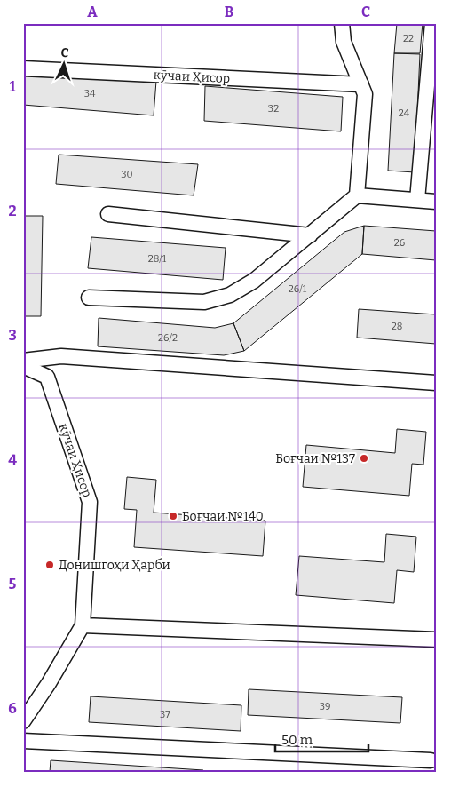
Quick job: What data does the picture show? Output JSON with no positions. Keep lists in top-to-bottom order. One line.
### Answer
{"streets":{"street":["кӯчаи Ҳисор"]},"places":["Боғчаи №137","Боғчаи №140","Донишгоҳи Ҳарбӣ"],"house_numbers":["22","34","32","24","30","26","28/1","26/1","28","26/2","39","37"],"scale_bar":"50 m","north":"top","grid":{"columns":["A","B","C"],"rows":["1","2","3","4","5","6"]}}
